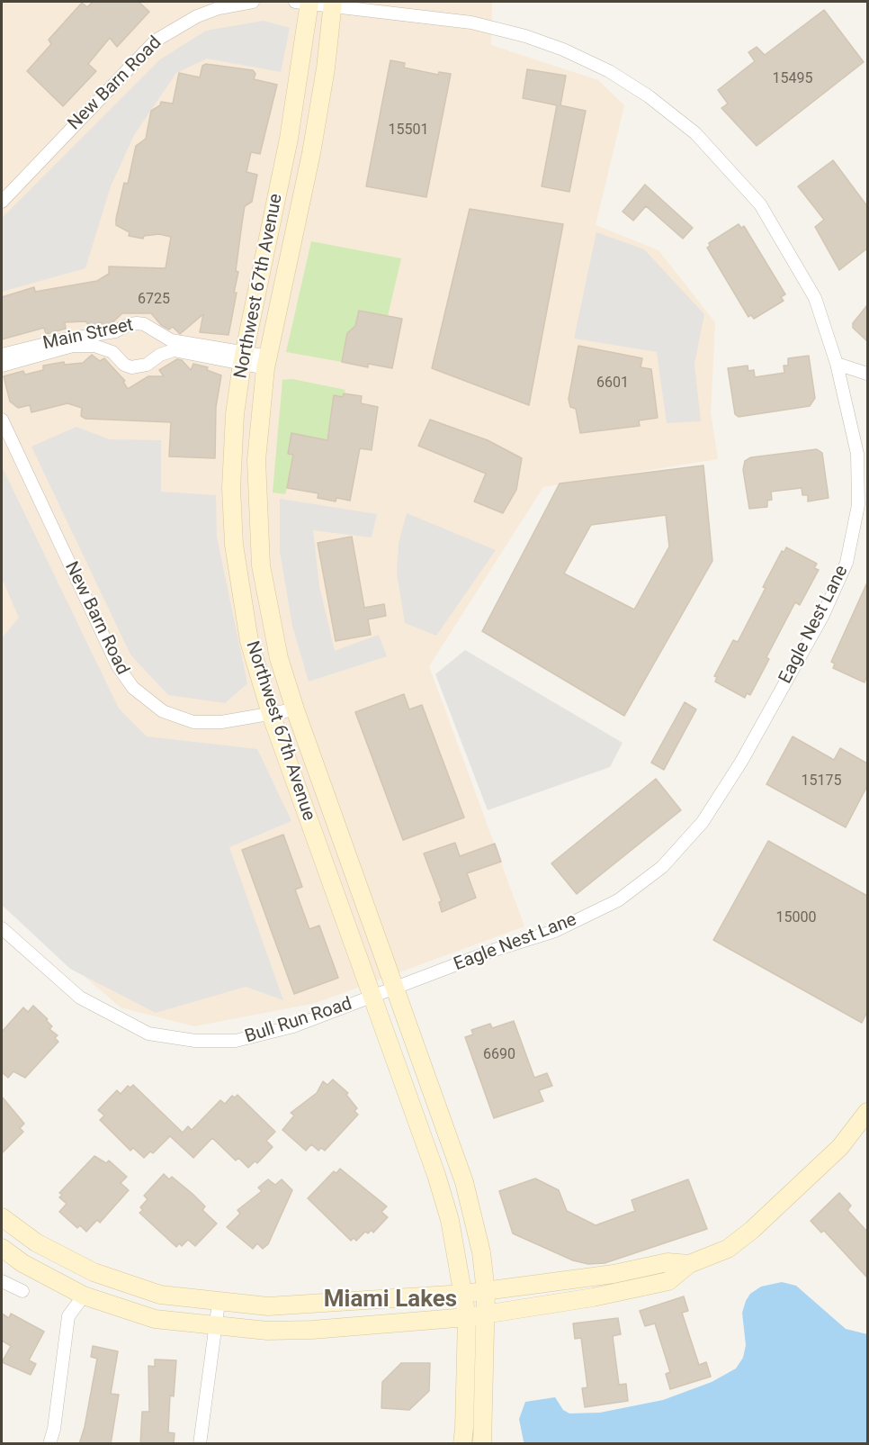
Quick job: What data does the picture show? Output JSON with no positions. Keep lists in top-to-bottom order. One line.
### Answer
{"streets":{"main road":["Northwest 67th Avenue"],"street":["New Barn Road","Main Street","Eagle Nest Lane","Bull Run Road"]},"crossings":[["New Barn Road","Northwest 67th Avenue"],["Northwest 67th Avenue","Main Street"],["Northwest 67th Avenue","Eagle Nest Lane"],["Northwest 67th Avenue","Bull Run Road"],["Eagle Nest Lane","Bull Run Road"]],"districts":["Miami Lakes"],"house_numbers":["15495","15501","6725","6601","15175","15000","6690"]}
